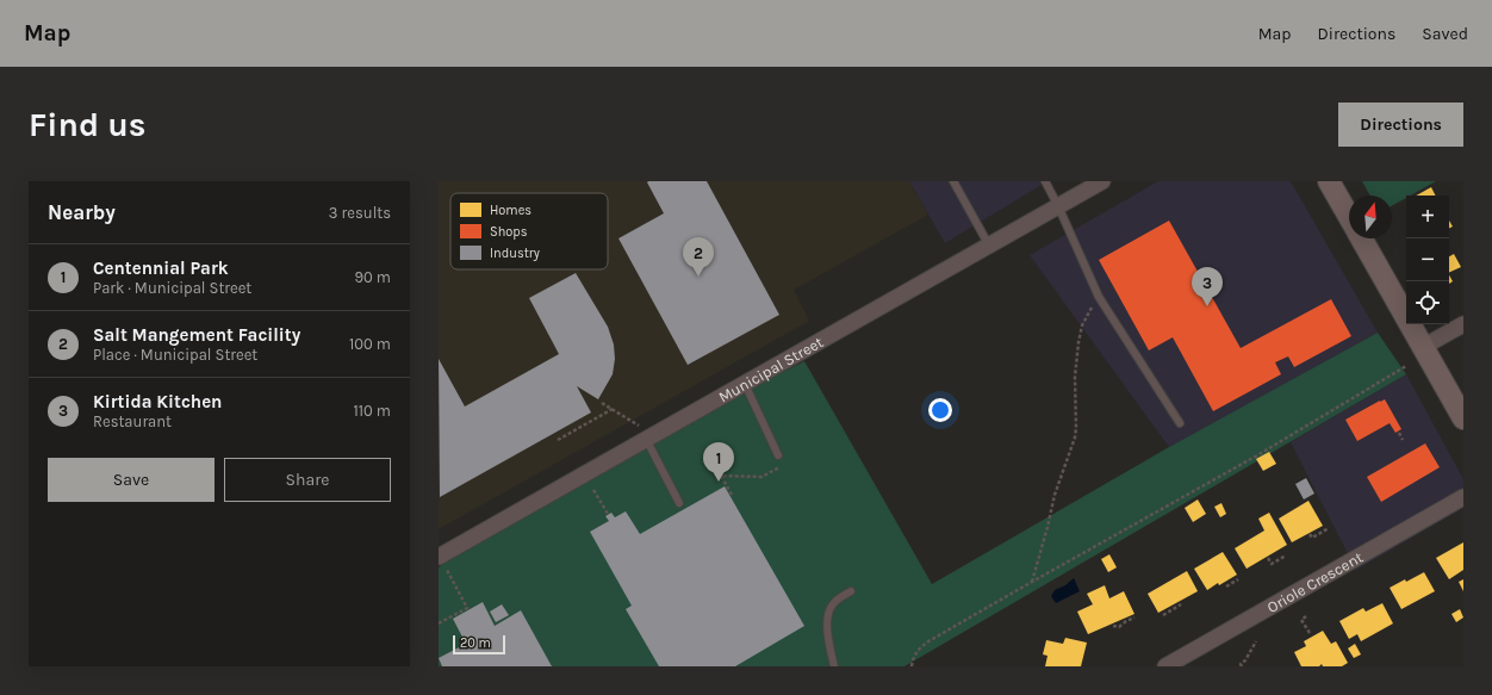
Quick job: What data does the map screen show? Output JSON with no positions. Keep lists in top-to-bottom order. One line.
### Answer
{"streets":{"street":["Municipal Street","Oriole Crescent"]},"legend":["Homes","Shops","Industry"],"scale_bar":"20 m","north":"top","page":{"header":"Map","nav":["Map","Directions","Saved"],"buttons":["Directions",["Save","Share"]],"title":"Find us","heading":["Nearby","3 results"],"map_buttons":["+","−"],"pins":["2","3","1"],"list":[{"mark":"1","name":"Centennial Park","note":"Park · Municipal Street","value":"90 m"},{"mark":"2","name":"Salt Mangement Facility","note":"Place · Municipal Street","value":"100 m"},{"mark":"3","name":"Kirtida Kitchen","note":"Restaurant","value":"110 m"}],"scale":"20 m"}}
